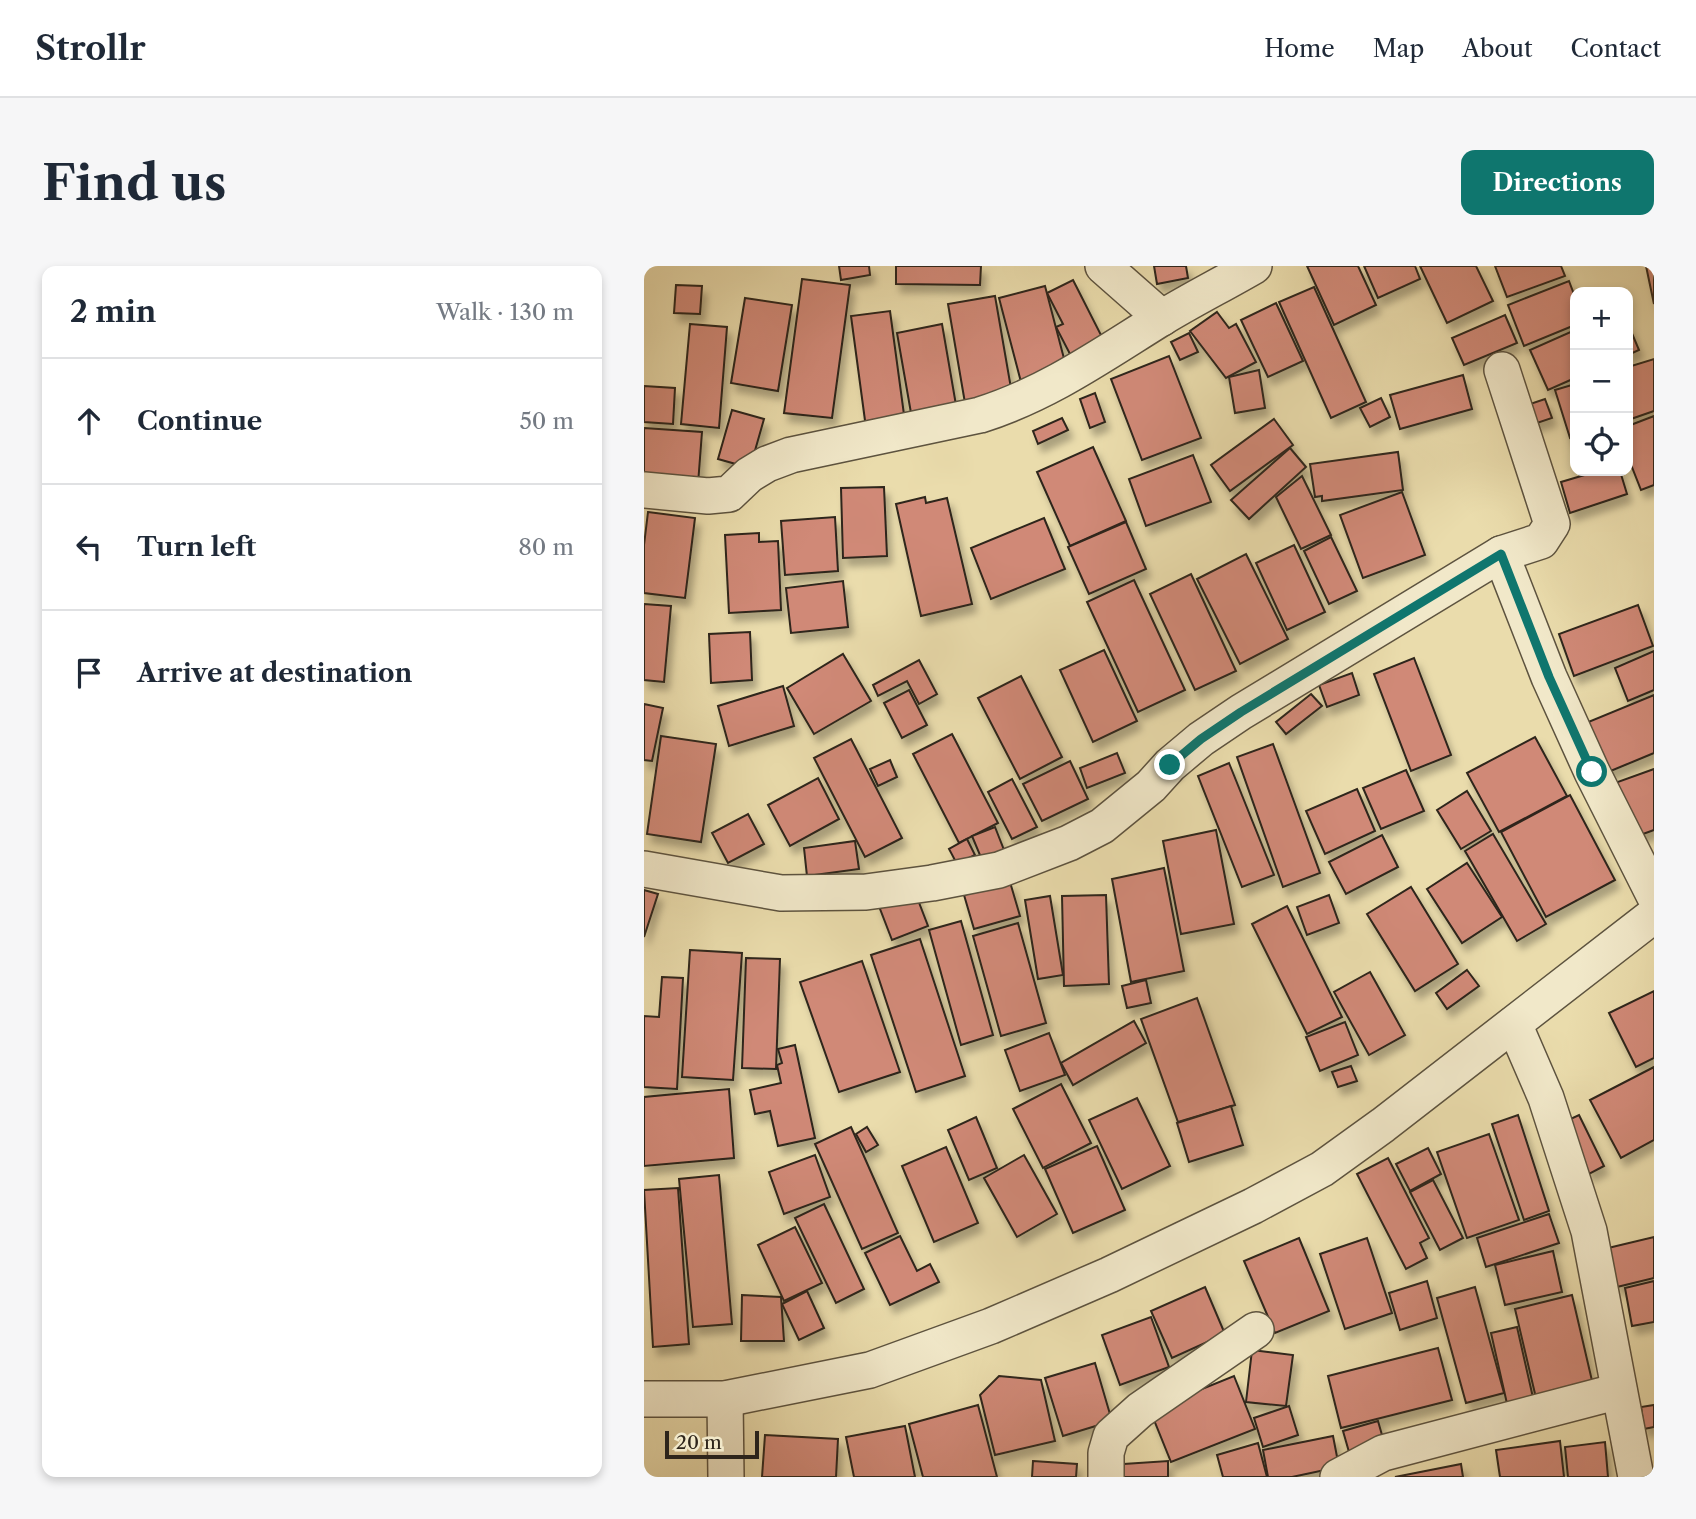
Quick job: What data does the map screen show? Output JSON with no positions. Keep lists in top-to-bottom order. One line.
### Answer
{"scale_bar":"20 m","page":{"header":"Strollr","nav":["Home","Map","About","Contact"],"buttons":"Directions","title":"Find us","heading":["2 min","Walk · 130 m"],"map_buttons":["+","−"],"list":[["Continue","50 m"],["Turn left","80 m"],"Arrive at destination"],"scale":"20 m"}}
